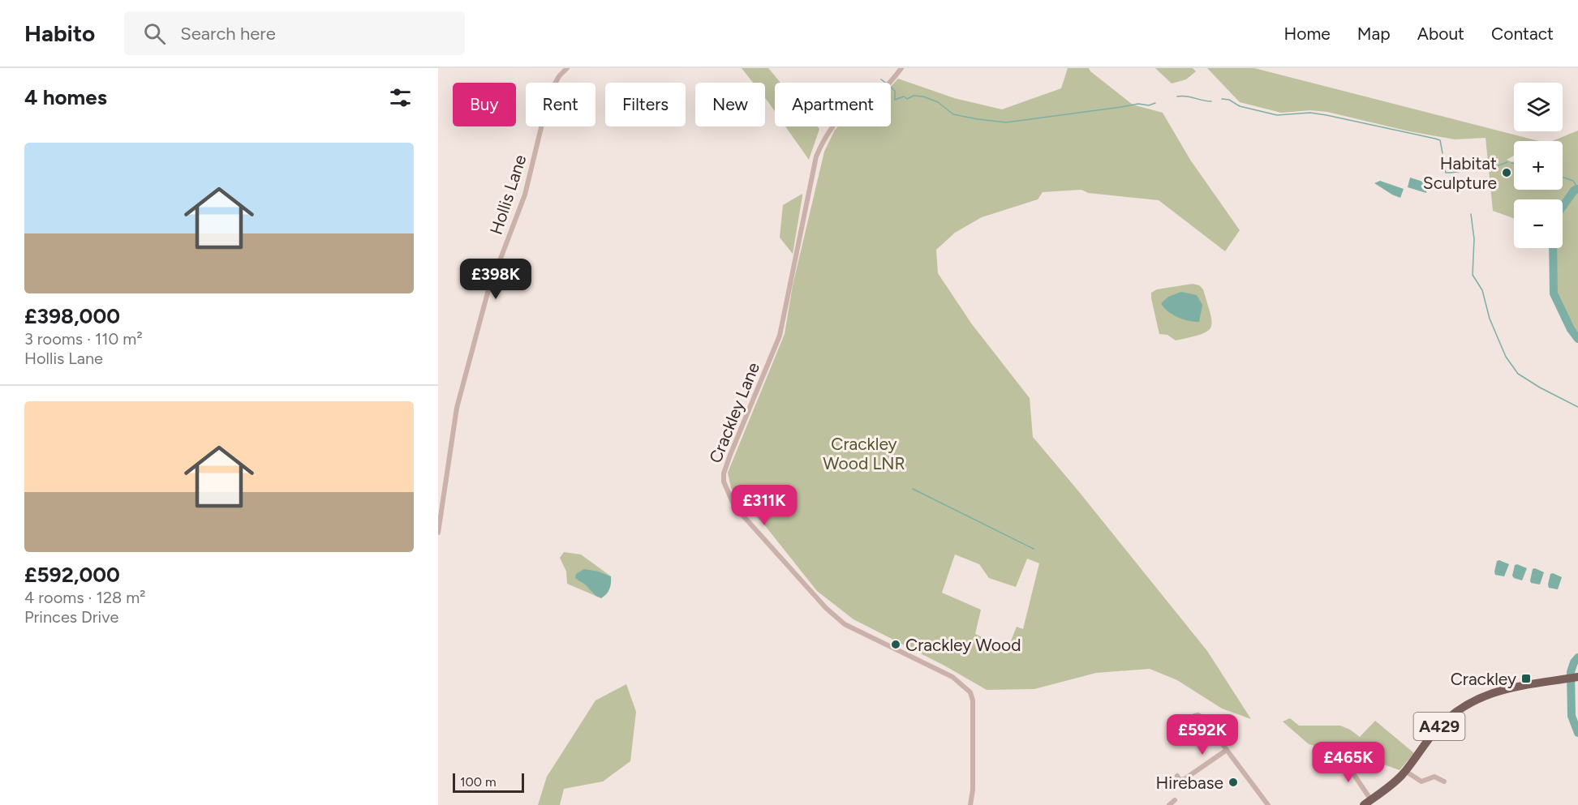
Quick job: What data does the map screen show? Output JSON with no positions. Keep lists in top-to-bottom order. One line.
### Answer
{"streets":{"main road":["A429"],"street":["Hollis Lane","Crackley Lane"]},"parks":["Crackley Wood LNR"],"places":{"other":["Habitat Sculpture","Crackley Wood","Hirebase"],"transit":["Crackley"]},"scale_bar":"100 m","page":{"header":"Habito","search":"Search here","nav":["Home","Map","About","Contact"],"heading":"4 homes","map_buttons":["+","−"],"chip":["Buy","Rent","Filters","New","Apartment"],"list":[{"name":"£398,000","note":"3 rooms · 110 m² · Hollis Lane"},{"name":"£592,000","note":"4 rooms · 128 m² · Princes Drive"}],"price":["£398K","£311K","£592K","£465K"],"scale":"100 m"}}
